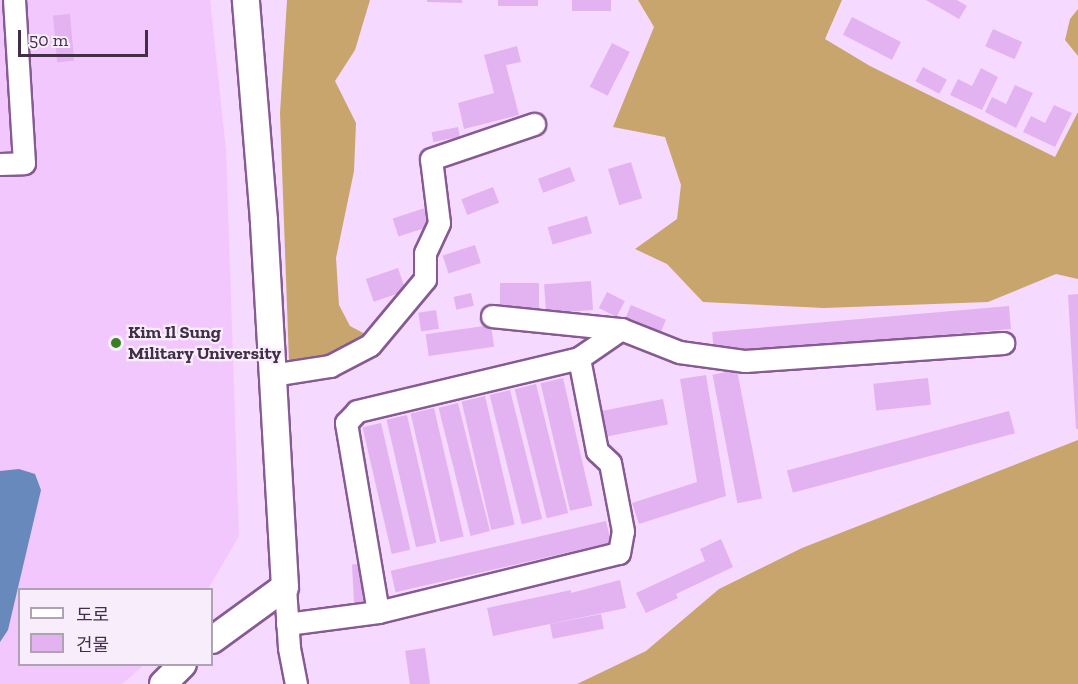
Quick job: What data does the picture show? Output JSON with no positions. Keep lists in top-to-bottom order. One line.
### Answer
{"places":["Kim Il Sung Military University"],"legend":["도로","건물"],"scale_bar":"50 m"}
